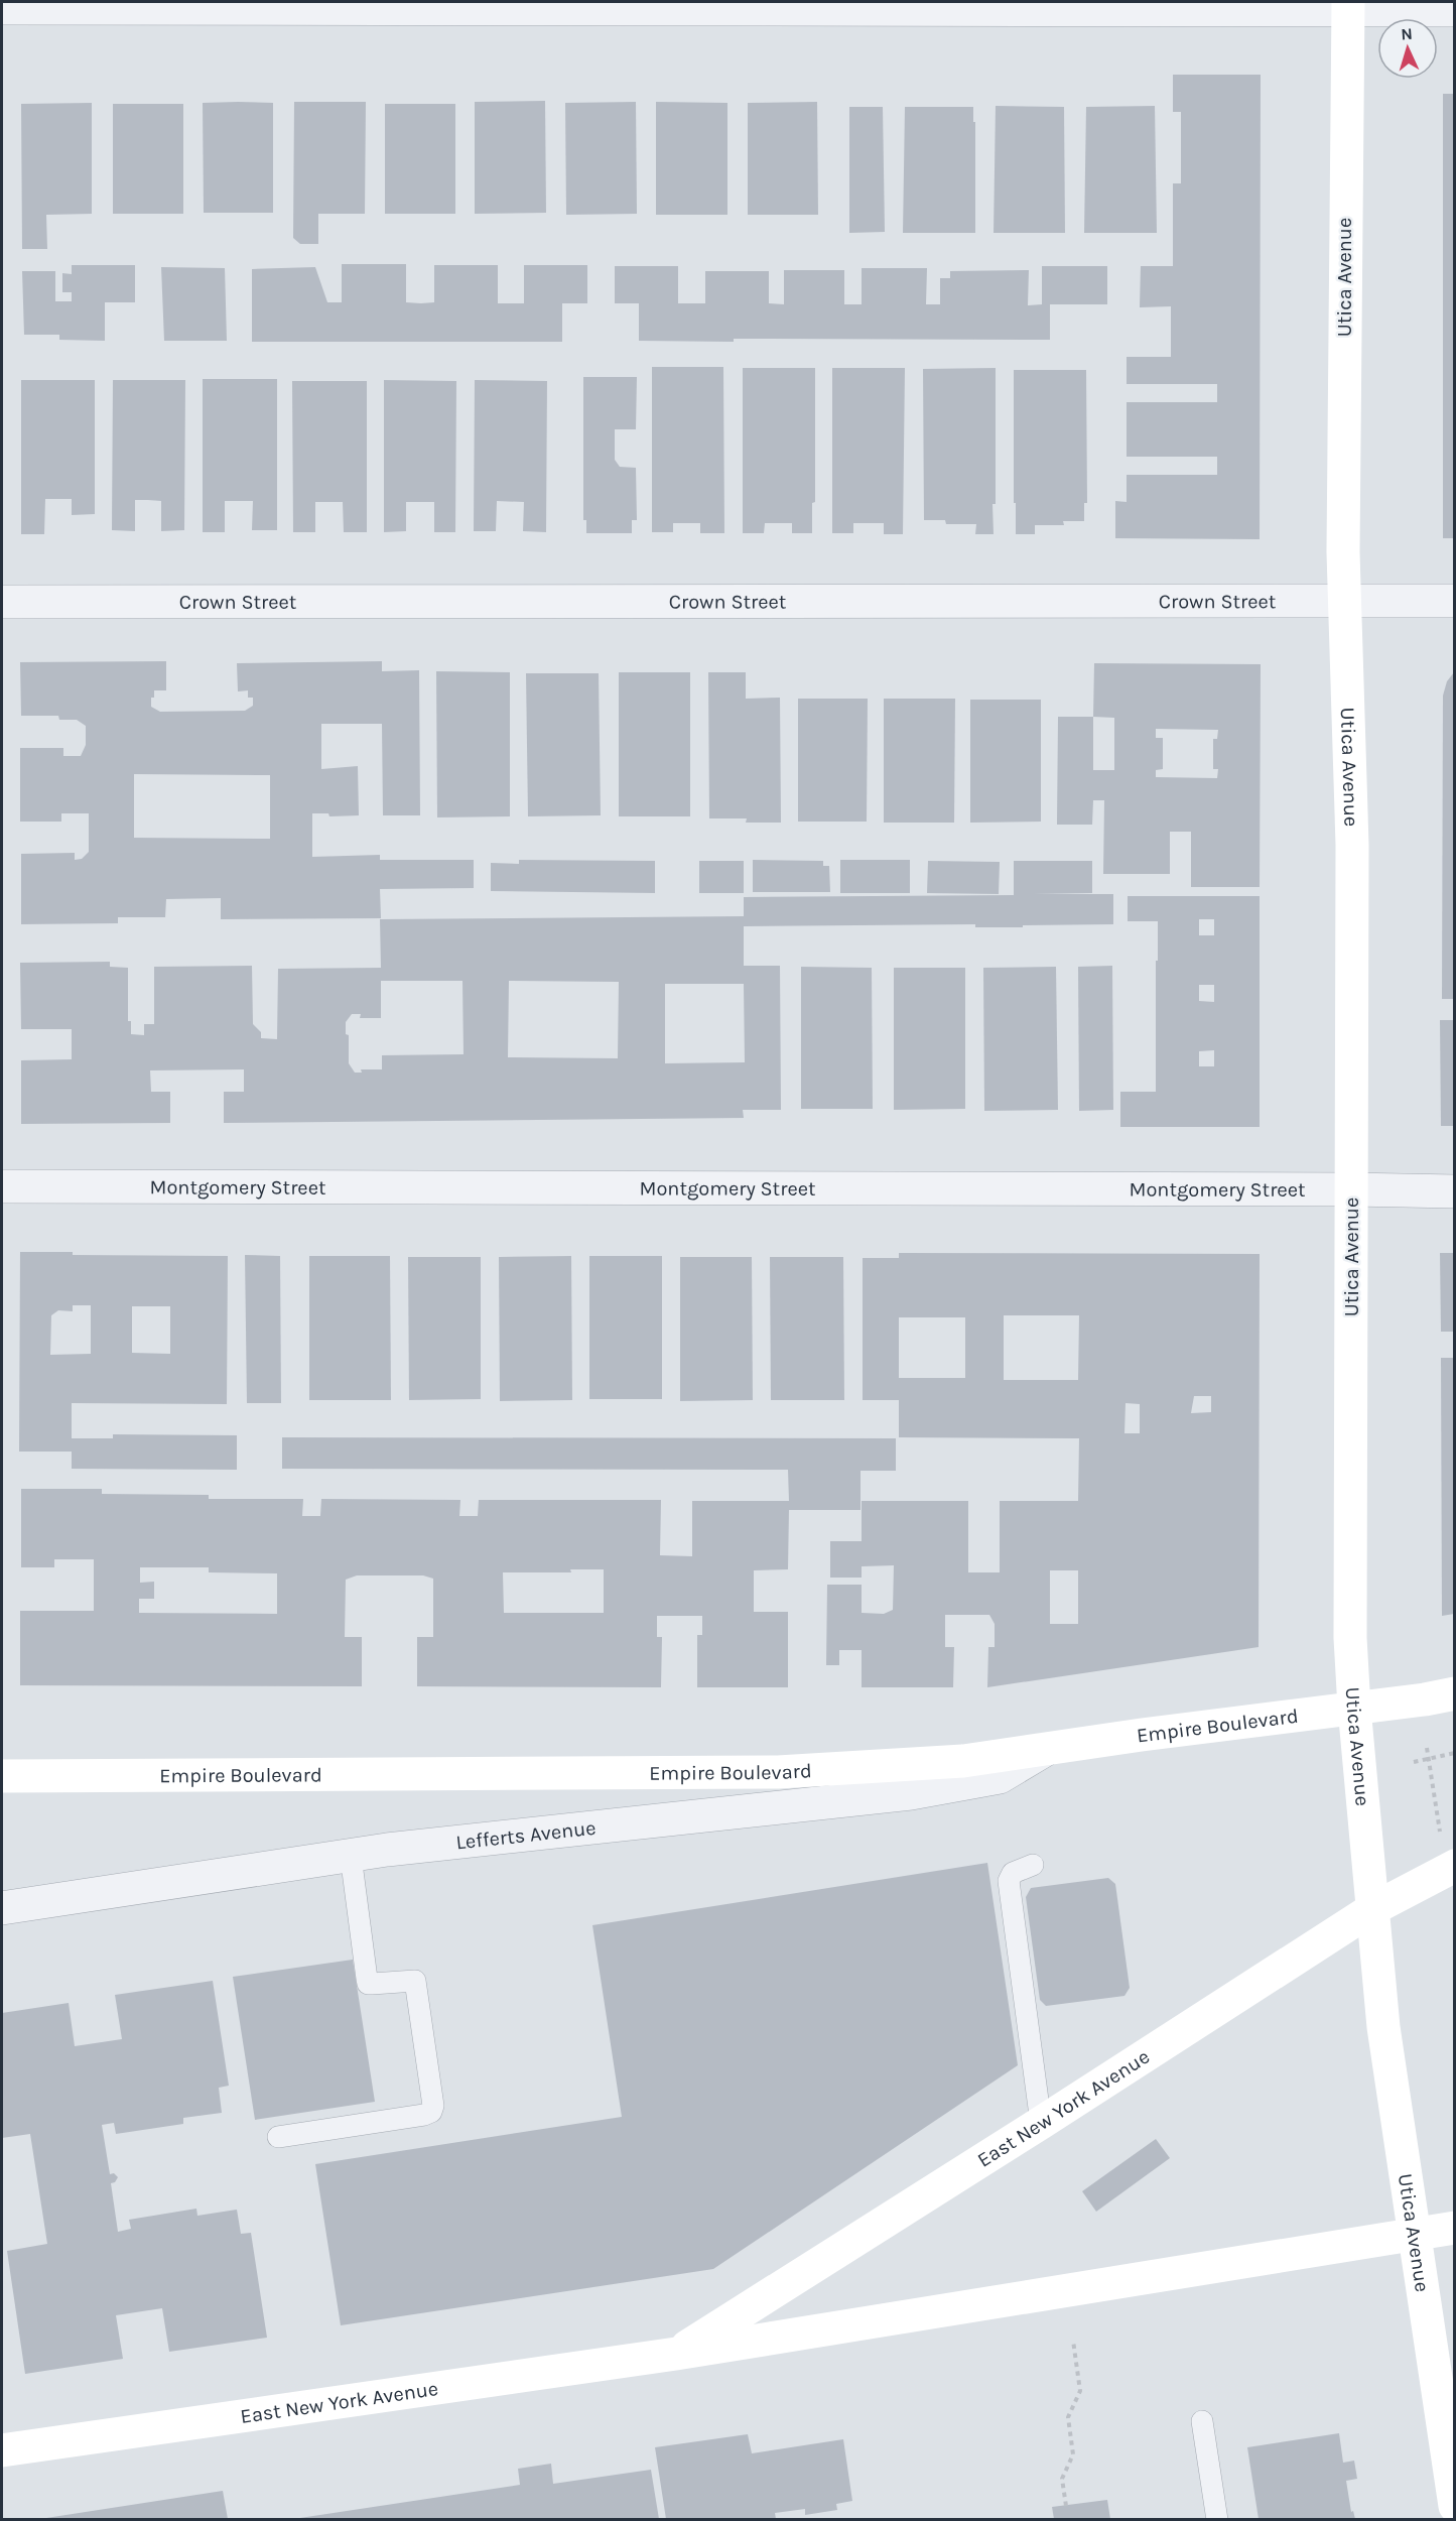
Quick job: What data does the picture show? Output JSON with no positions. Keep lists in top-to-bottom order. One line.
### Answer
{"streets":{"main road":["Utica Avenue","Empire Boulevard","East New York Avenue"],"street":["Crown Street","Montgomery Street","Lefferts Avenue"]},"crossings":[["Utica Avenue","Crown Street"],["Utica Avenue","Montgomery Street"],["Utica Avenue","Empire Boulevard"],["Utica Avenue","East New York Avenue"],["Empire Boulevard","Lefferts Avenue"]],"north":"top"}
